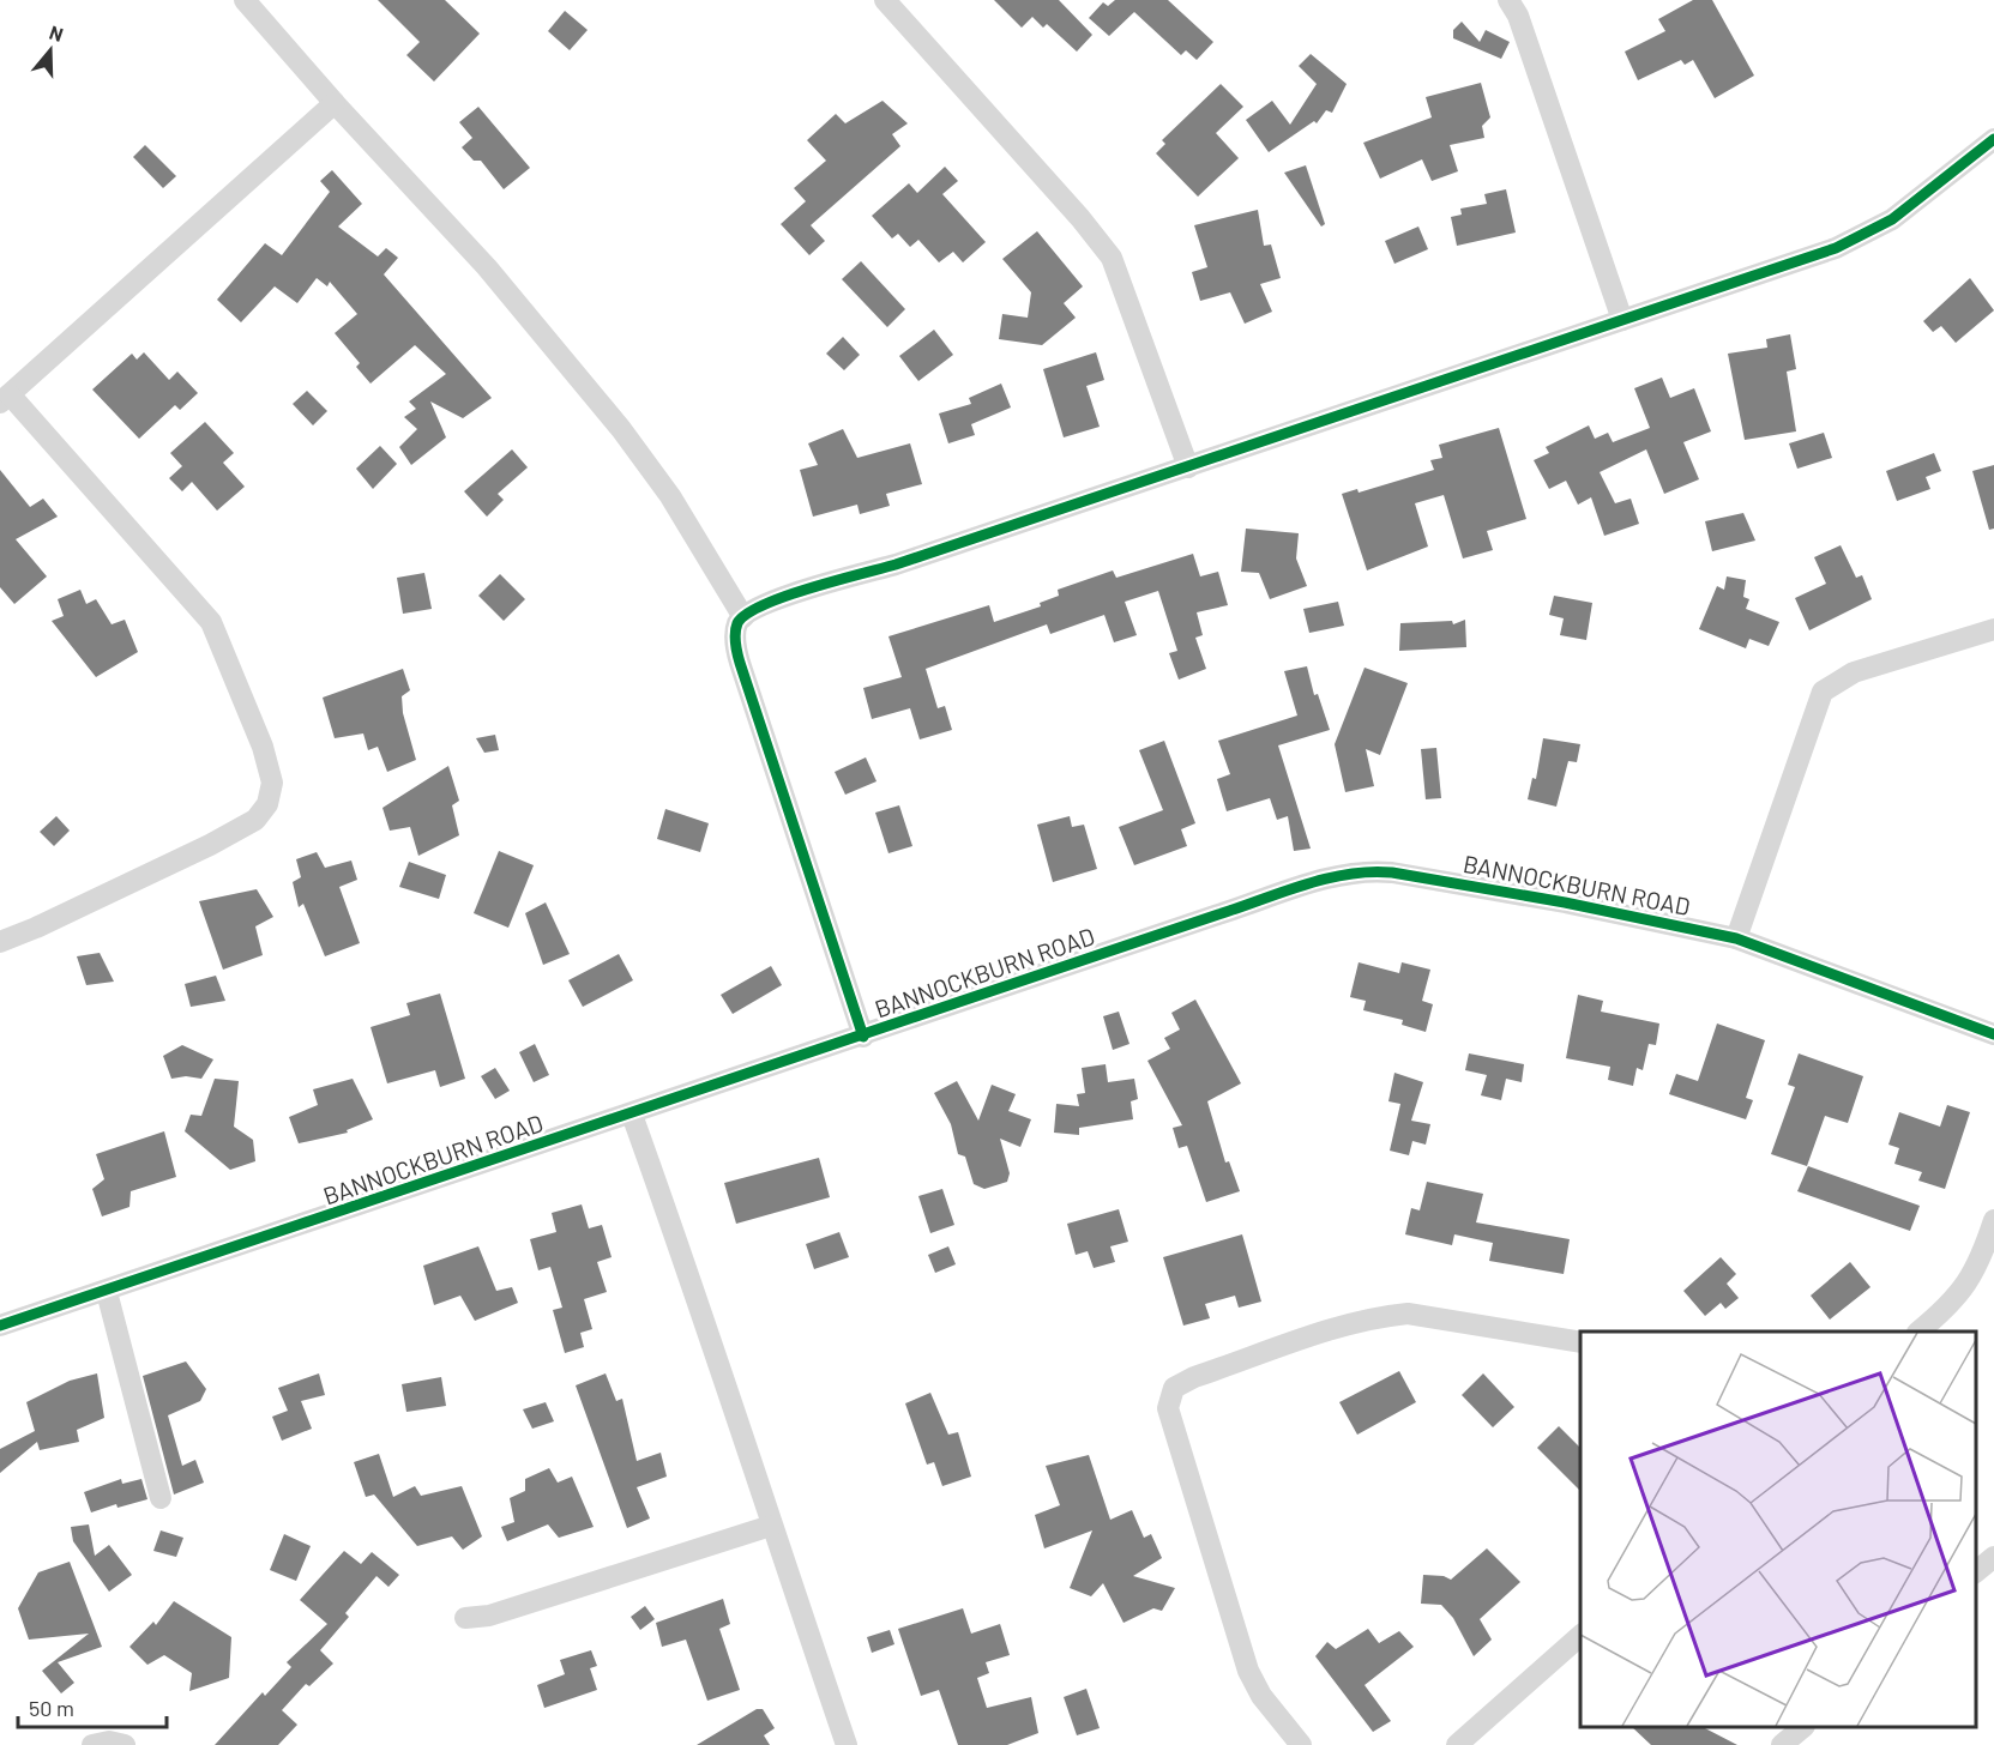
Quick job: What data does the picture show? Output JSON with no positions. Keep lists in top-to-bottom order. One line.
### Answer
{"streets":{"street":["BANNOCKBURN ROAD"]},"scale_bar":"50 m","north":"top"}
